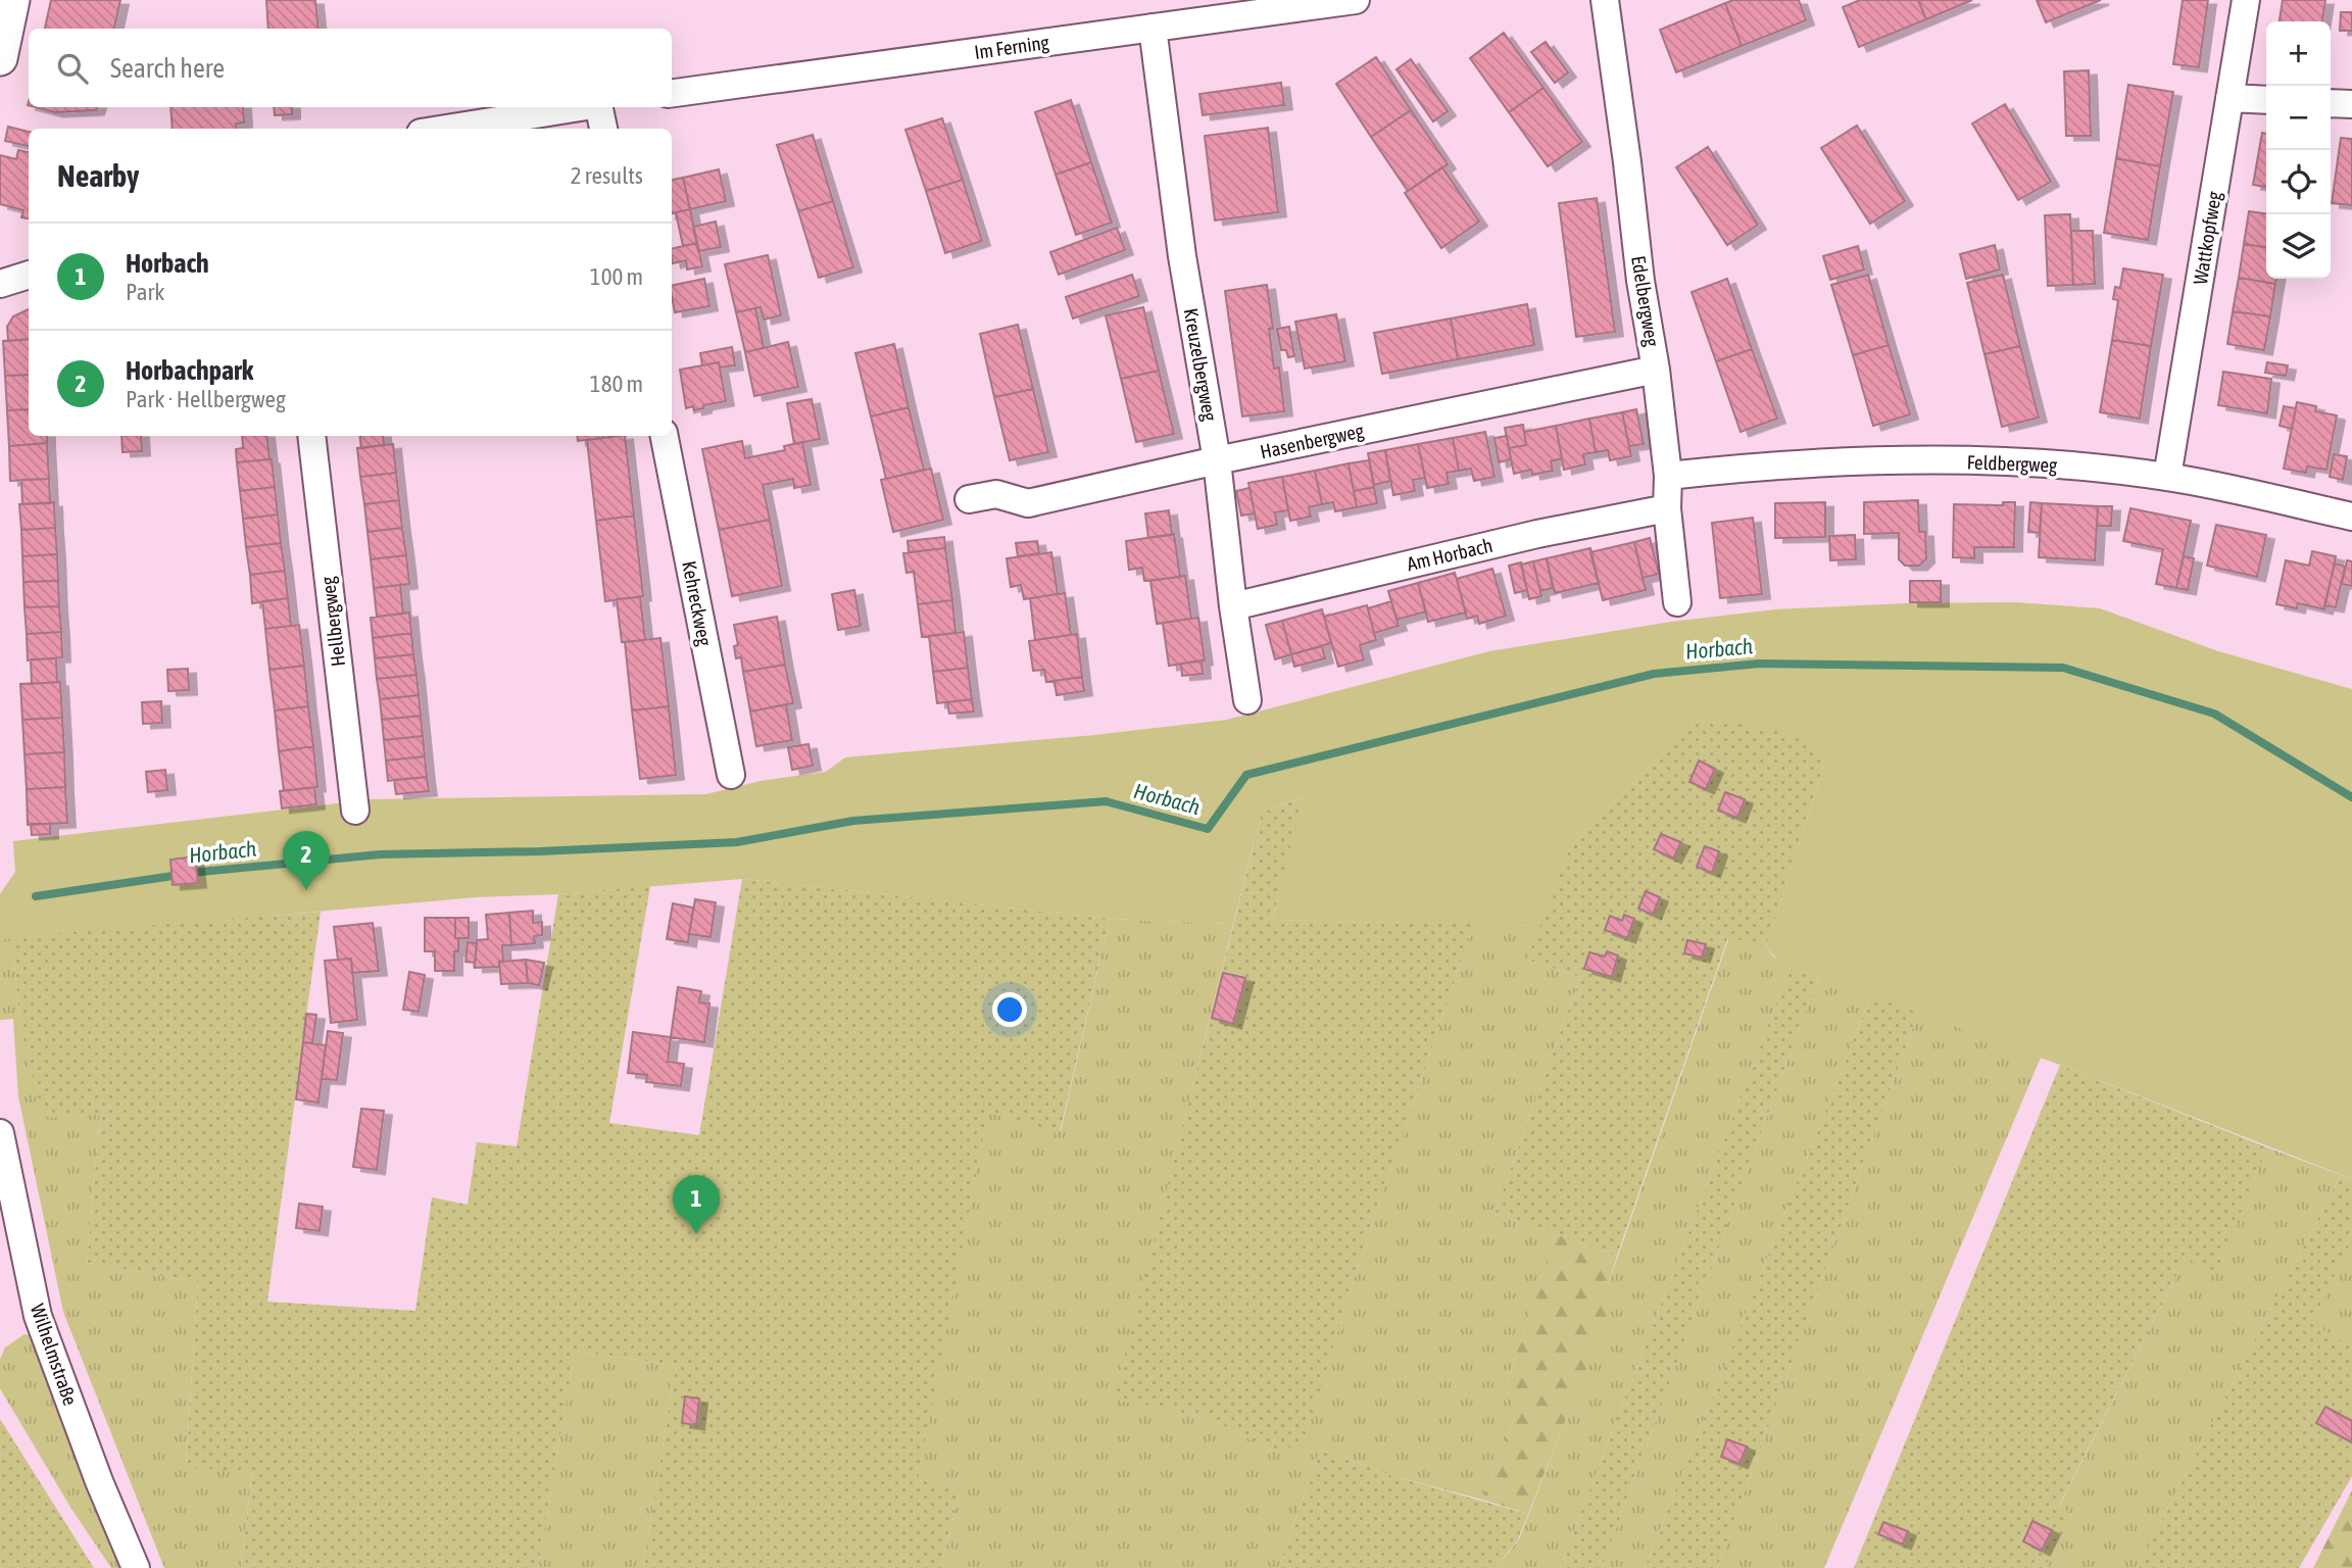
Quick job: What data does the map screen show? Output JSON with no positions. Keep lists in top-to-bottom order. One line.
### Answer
{"streets":{"street":["Im Ferning","Wattkopfweg","Edelbergweg","Kreuzelbergweg","Hasenbergweg","Feldbergweg","Am Horbach","Kehreckweg","Hellbergweg","Wilhelmstraße"]},"crossings":[["Im Ferning","Kreuzelbergweg"],["Wattkopfweg","Feldbergweg"],["Edelbergweg","Hasenbergweg"],["Edelbergweg","Feldbergweg"],["Edelbergweg","Am Horbach"],["Kreuzelbergweg","Hasenbergweg"],["Kreuzelbergweg","Am Horbach"]],"water":["Horbach"],"page":{"map_buttons":["+","−"],"search":"Search here","heading":["Nearby","2 results"],"list":[{"mark":"1","name":"Horbach","note":"Park","value":"100 m"},{"mark":"2","name":"Horbachpark","note":"Park · Hellbergweg","value":"180 m"}],"pins":["2","1"]}}
